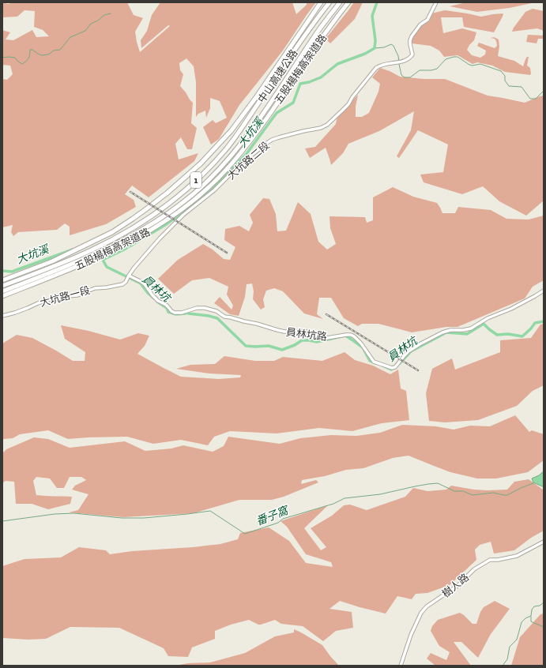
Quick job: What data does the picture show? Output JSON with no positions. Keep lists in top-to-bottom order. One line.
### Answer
{"streets":{"highway":["五股楊梅高架道路","中山高速公路","1"],"street":["大坑路二段","大坑路一段","員林坑路","樹人路"]},"crossings":[["大坑路二段","大坑路一段"],["大坑路二段","員林坑路"],["大坑路一段","員林坑路"]],"water":["大坑溪","員林坑","番子窩"]}
